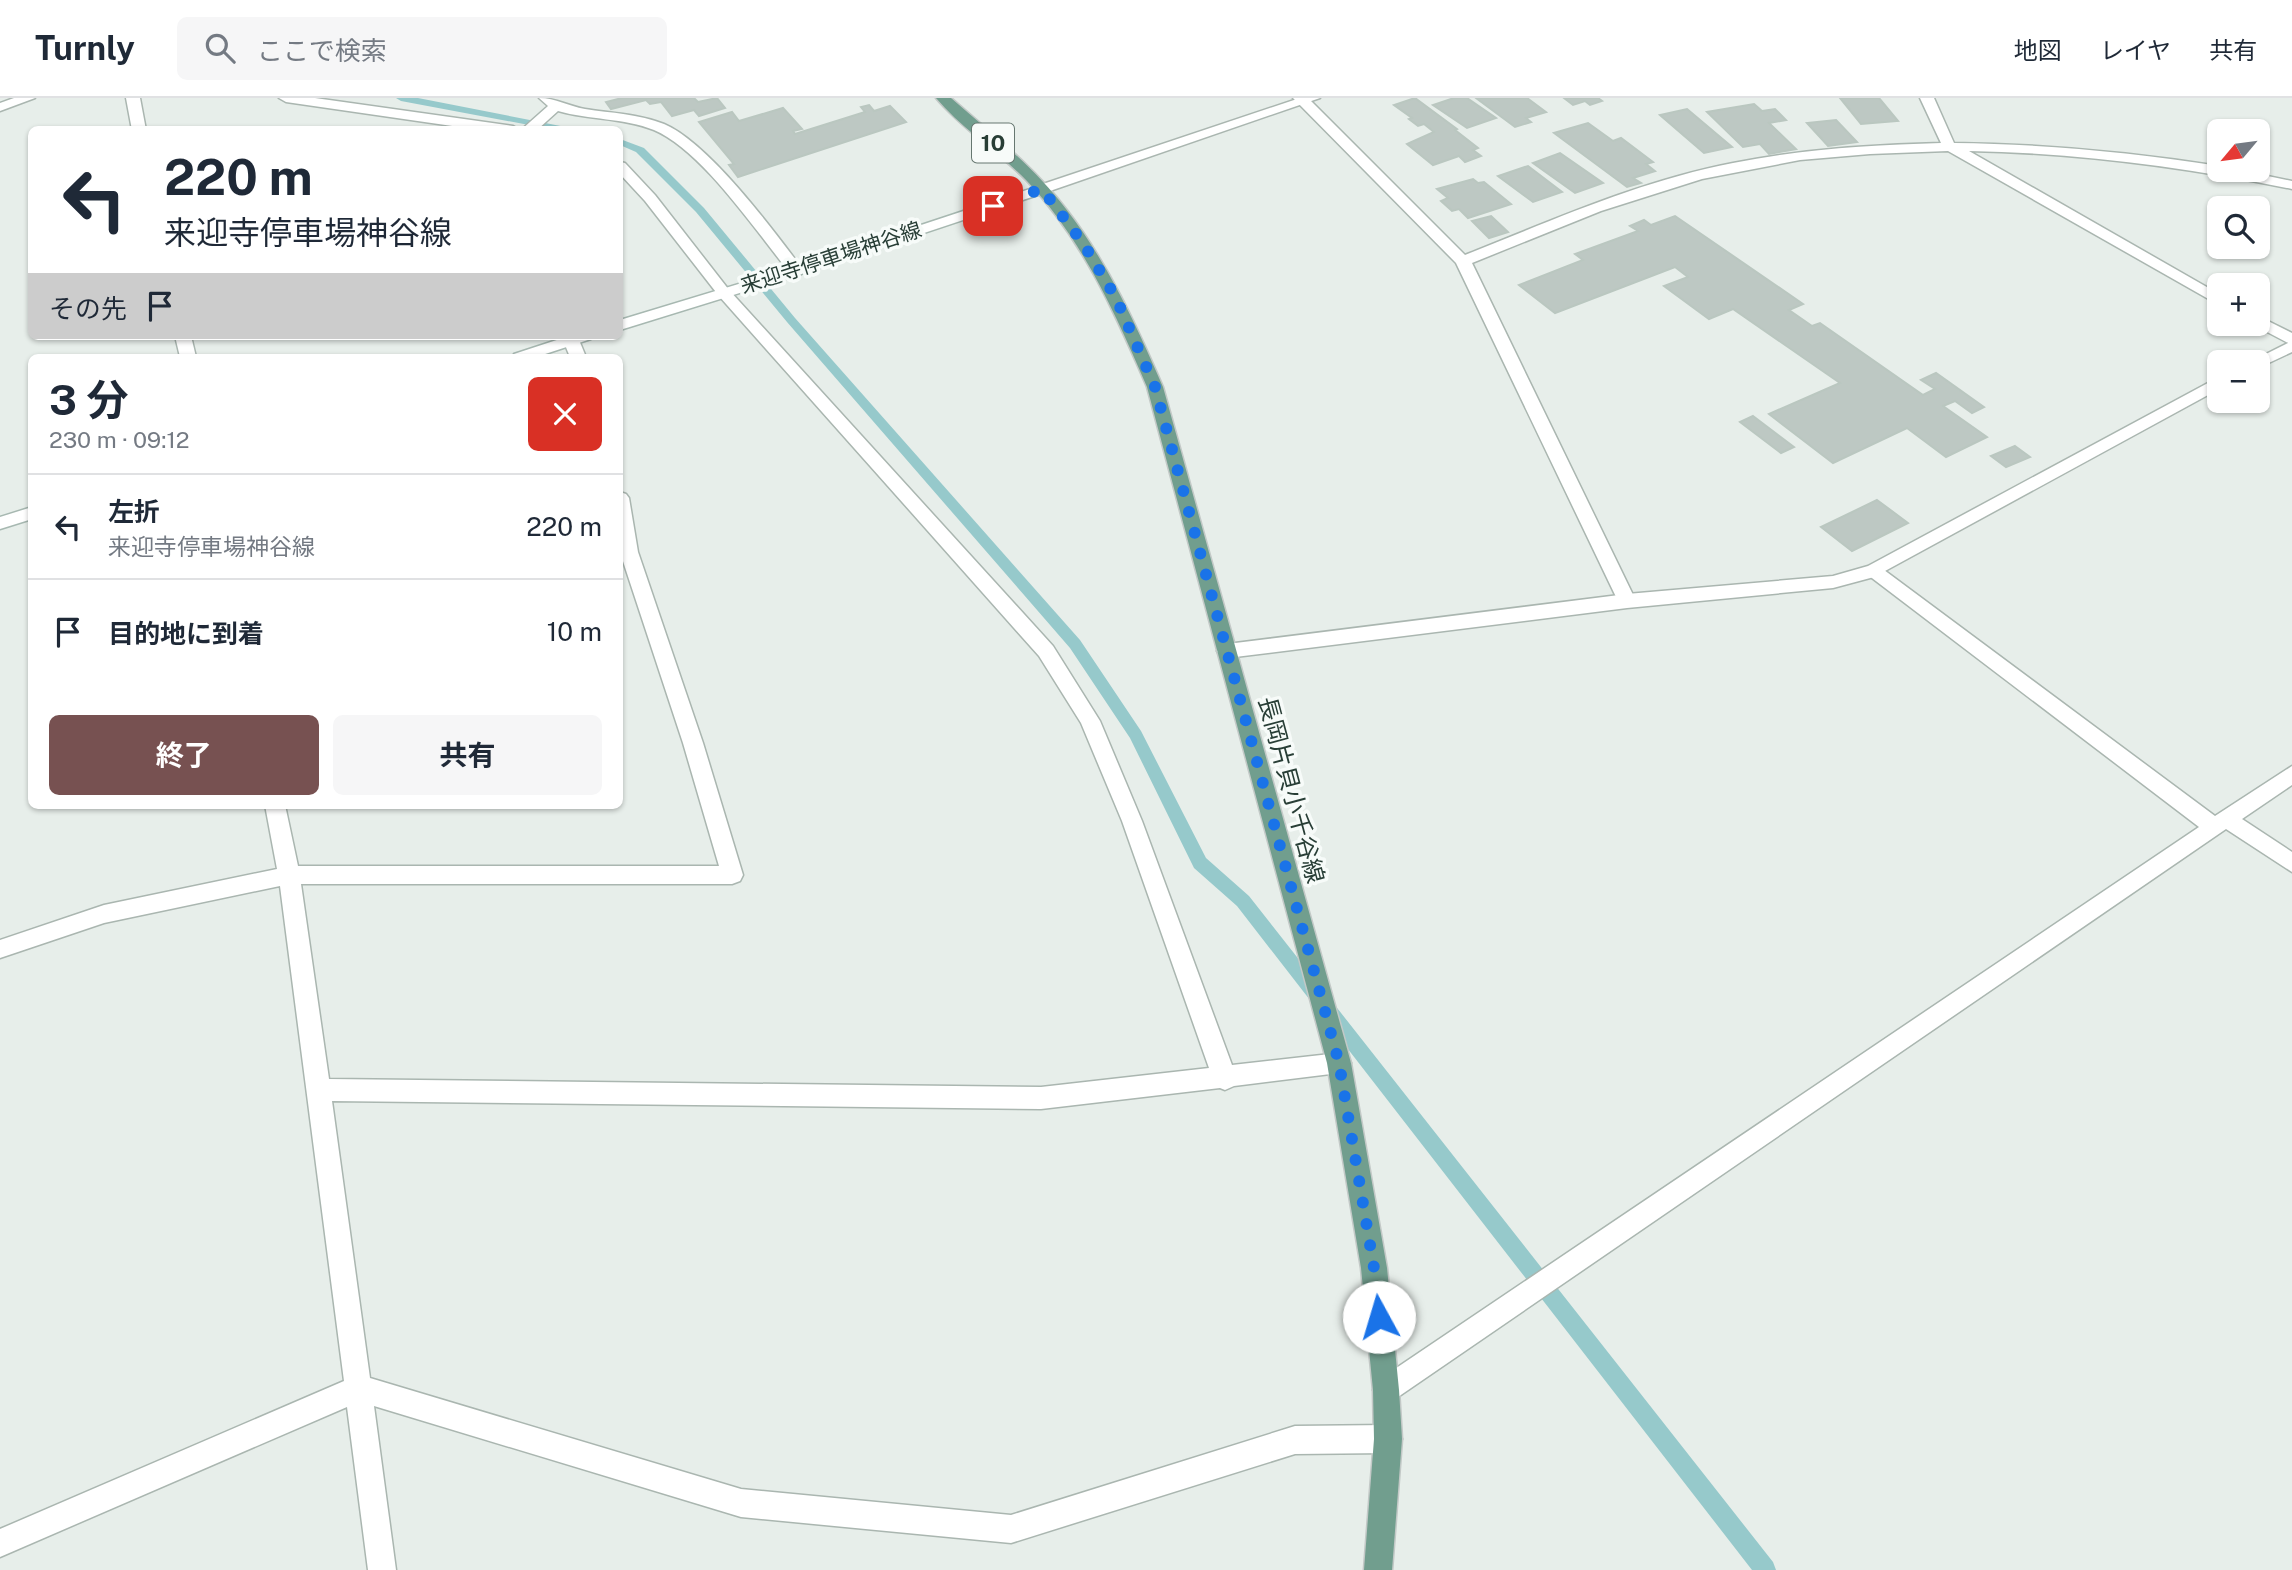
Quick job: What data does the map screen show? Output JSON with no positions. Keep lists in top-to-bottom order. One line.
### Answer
{"streets":{"main road":["10","長岡片貝小千谷線"],"street":["来迎寺停車場神谷線"]},"crossings":[["来迎寺停車場神谷線","長岡片貝小千谷線"]],"north":"bottom left","page":{"header":"Turnly","search":"ここで検索","nav":["地図","レイヤ","共有"],"map_buttons":["+","−"],"turn":["220 m","来迎寺停車場神谷線"],"then":"その先","heading":["3 分","230 m · 09:12"],"list":[{"name":"左折","note":"来迎寺停車場神谷線","value":"220 m"},{"name":"目的地に到着","value":"10 m"}],"buttons":["終了","共有"]}}
